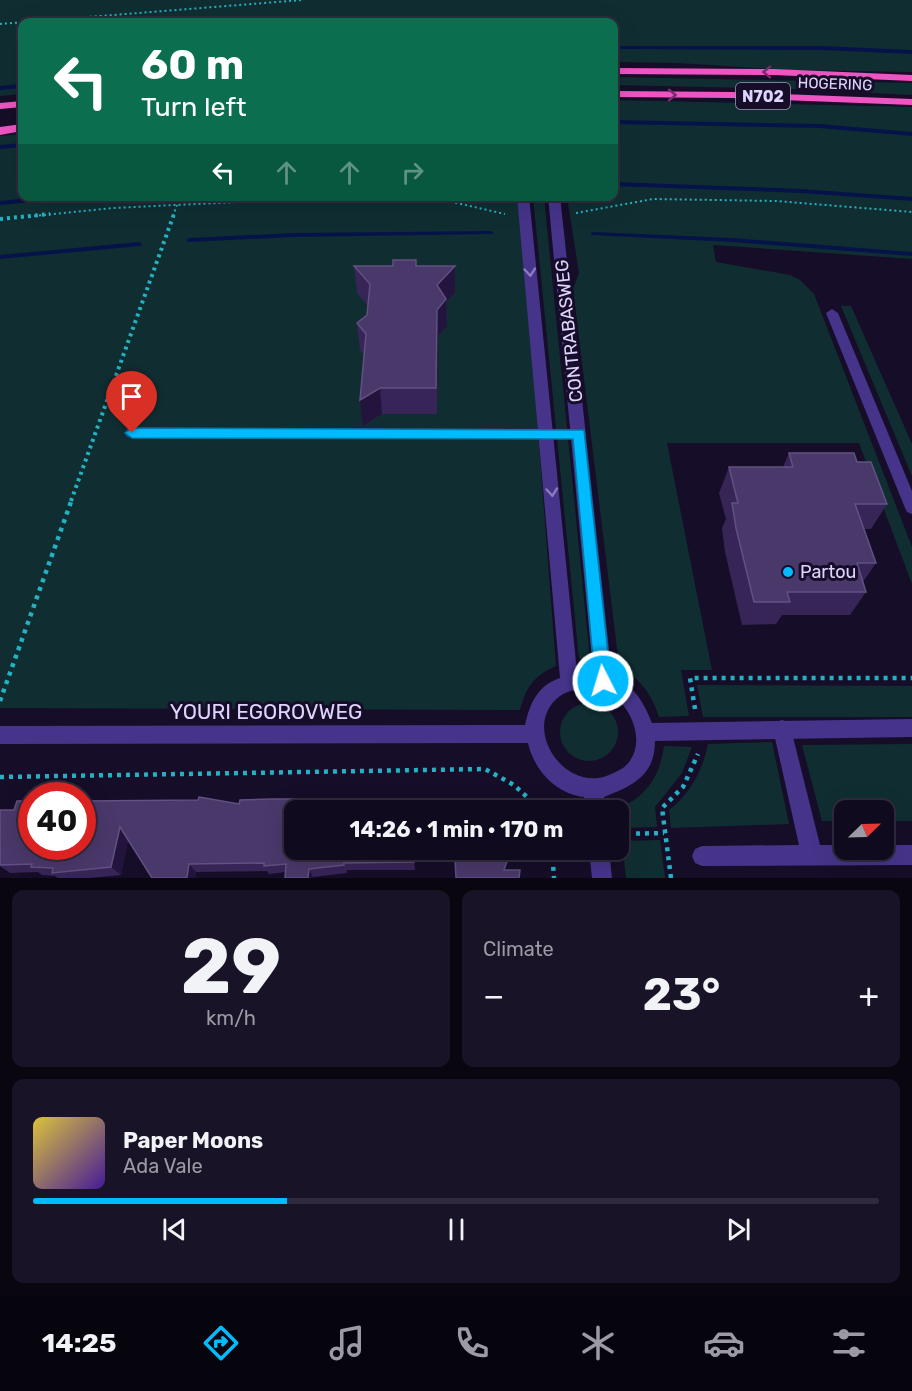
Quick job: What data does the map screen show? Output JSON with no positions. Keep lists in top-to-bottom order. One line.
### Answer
{"streets":{"highway":["HOGERING","N702"],"street":["CONTRABASWEG","YOURI EGOROVWEG"]},"crossings":[["CONTRABASWEG","YOURI EGOROVWEG"]],"places":["Partou"],"north":"top right","page":{"turn":["60 m","Turn left"],"limit":"40","trip":"14:26 · 1 min · 170 m","tile":[["29","km/h"],"Climate"],"heat":["−","23°","+"],"song":["Paper Moons","Ada Vale"],"tabs":"14:25"}}
